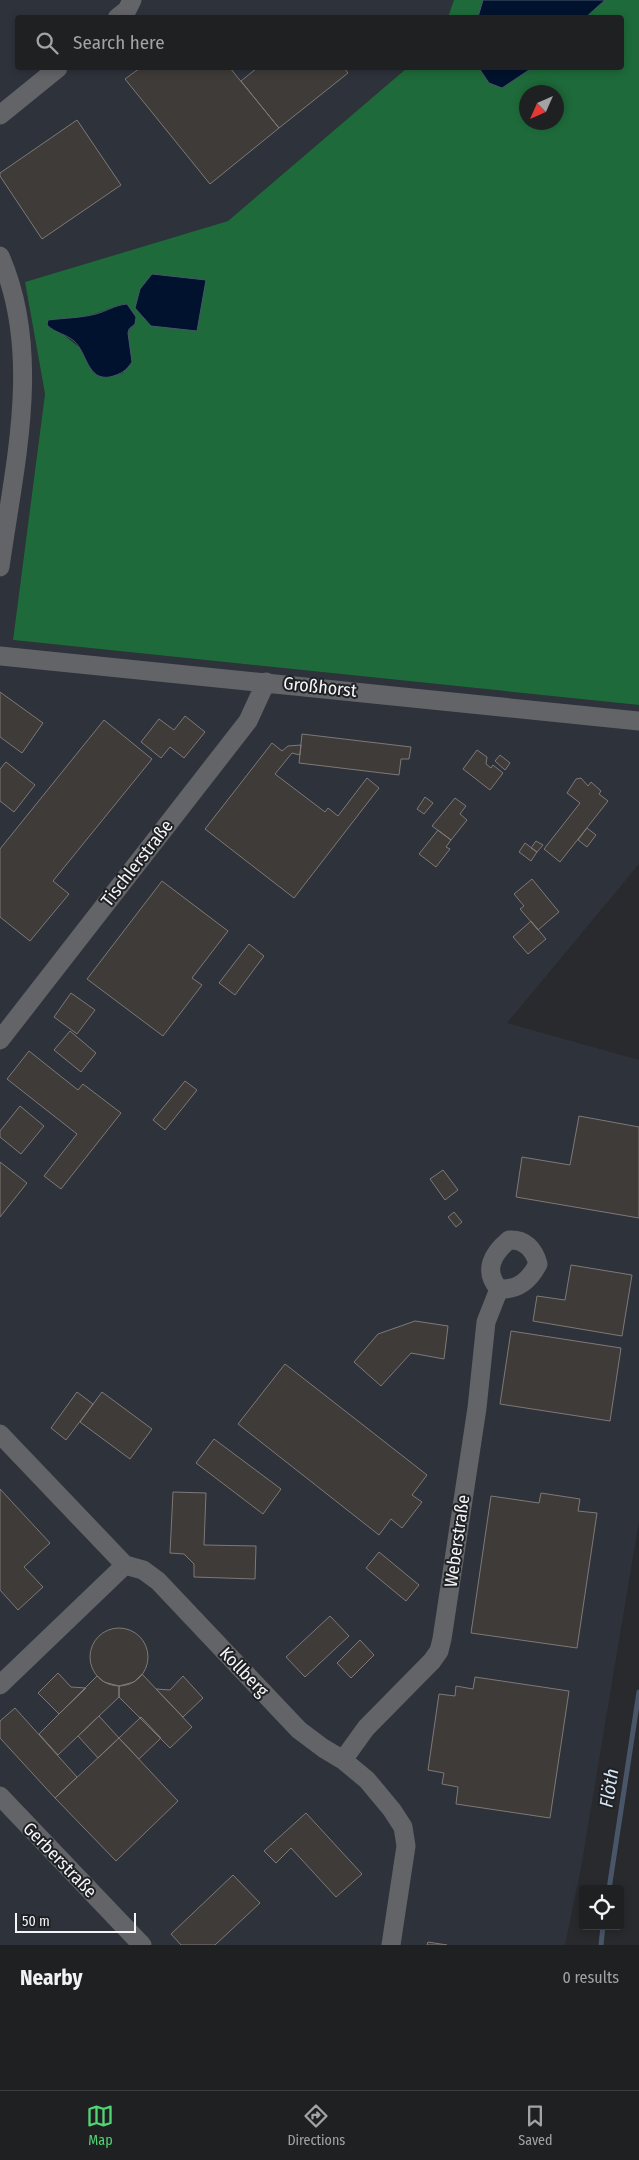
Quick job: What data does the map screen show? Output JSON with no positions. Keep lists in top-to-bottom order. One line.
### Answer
{"streets":{"street":["Großhorst","Tischlerstraße","Weberstraße","Kollberg","Gerberstraße"]},"crossings":[["Großhorst","Tischlerstraße"],["Weberstraße","Kollberg"]],"water":["Flöth"],"scale_bar":"50 m","north":"bottom left","page":{"search":"Search here","scale":"50 m","heading":["Nearby","0 results"],"nav":["Map","Directions","Saved"]}}
